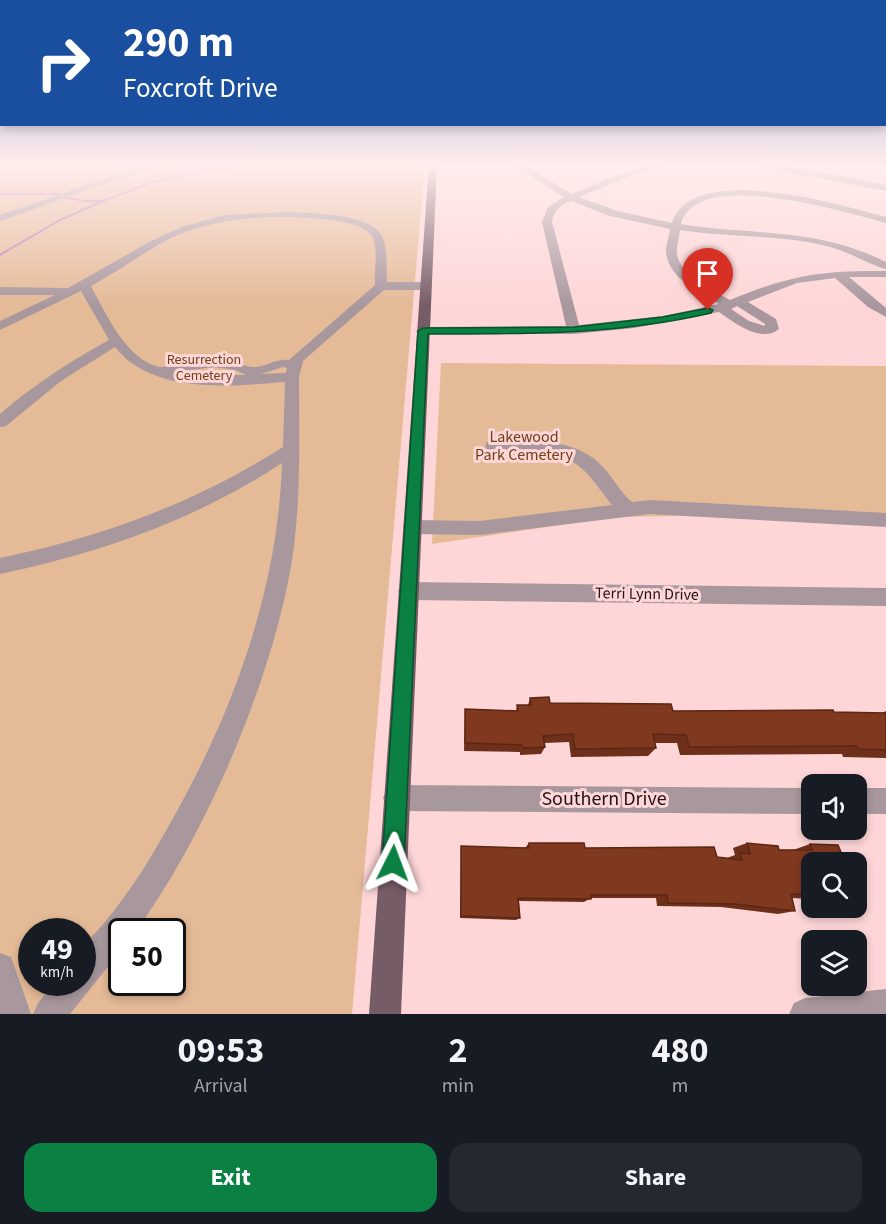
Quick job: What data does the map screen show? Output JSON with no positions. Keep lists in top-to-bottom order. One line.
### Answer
{"streets":{"street":["Terri Lynn Drive","Southern Drive"]},"parks":["Resurrection Cemetery","Lakewood Park Cemetery"],"page":{"turn":["290 m","Foxcroft Drive"],"speed":"49 km/h","limit":"50","eta":["09:53","Arrival","2","min","480","m"],"buttons":["Exit","Share"]}}
